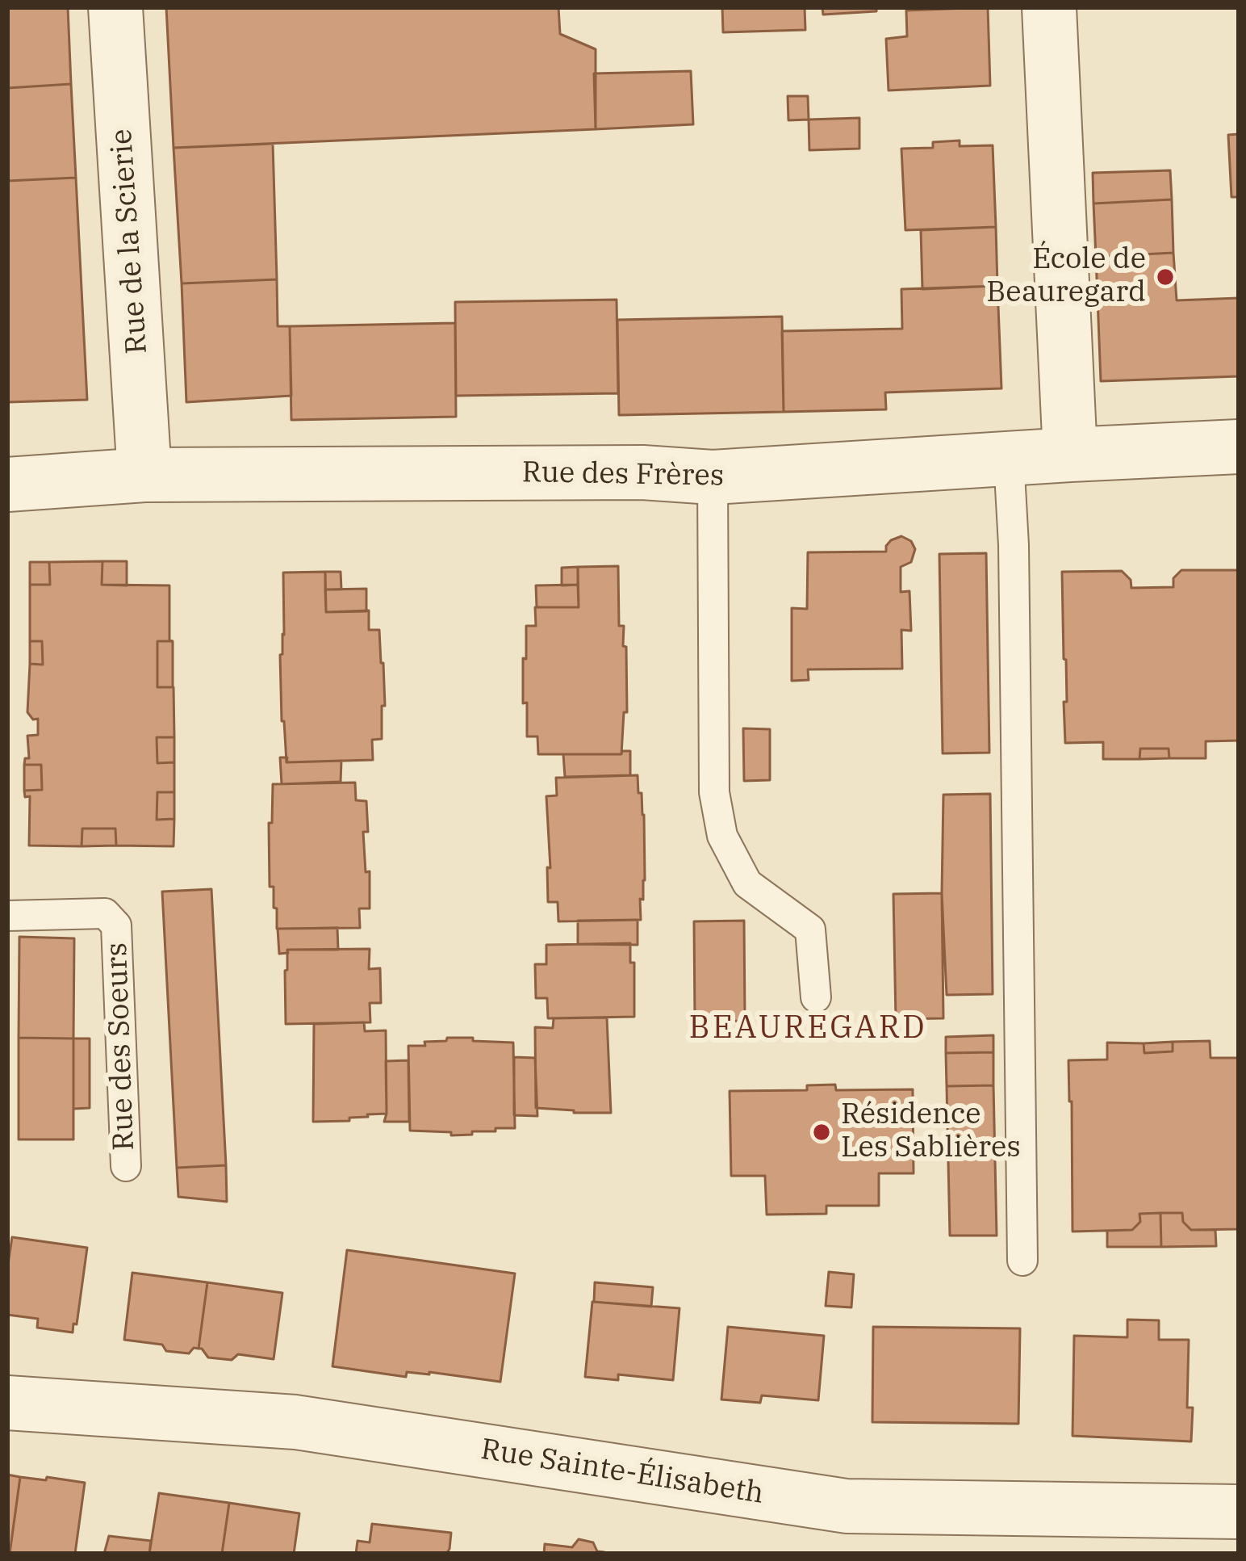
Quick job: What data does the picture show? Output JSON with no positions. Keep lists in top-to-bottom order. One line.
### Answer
{"streets":{"street":["Rue de la Scierie","Rue des Frères","Rue Sainte-Élisabeth"],"lane":["Rue des Soeurs"]},"crossings":[["Rue de la Scierie","Rue des Frères"]],"districts":["BEAUREGARD"],"places":["École de Beauregard","Résidence Les Sablières"]}
